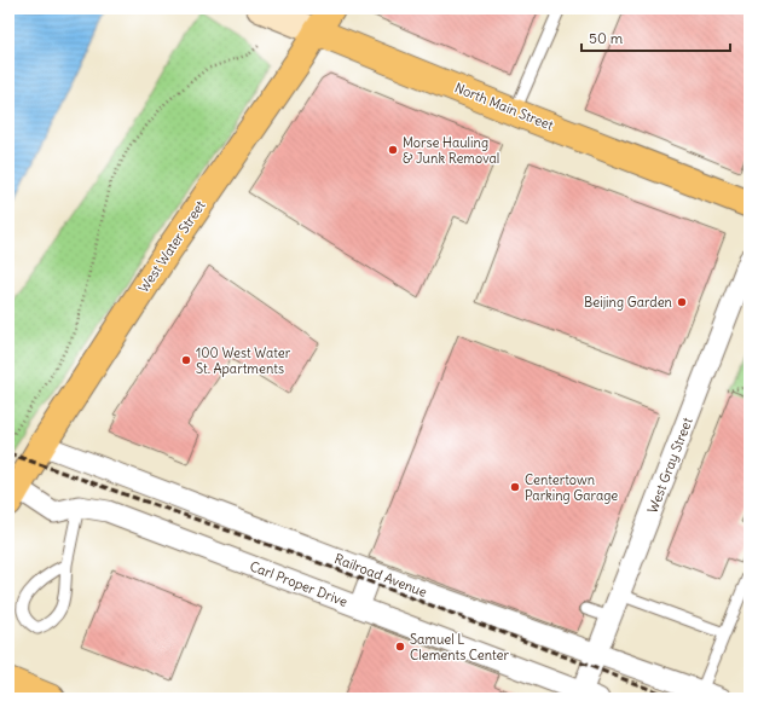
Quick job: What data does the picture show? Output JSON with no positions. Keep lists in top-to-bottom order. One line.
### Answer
{"streets":{"main road":["North Main Street","West Water Street"],"street":["West Gray Street","Railroad Avenue","Carl Proper Drive"]},"crossings":[["North Main Street","West Water Street"],["West Water Street","Railroad Avenue"],["West Water Street","Carl Proper Drive"],["West Gray Street","Railroad Avenue"],["West Gray Street","Carl Proper Drive"]],"places":["Morse Hauling & Junk Removal","Beijing Garden","100 West Water St. Apartments","Centertown Parking Garage","Samuel L Clements Center"],"scale_bar":"50 m"}
